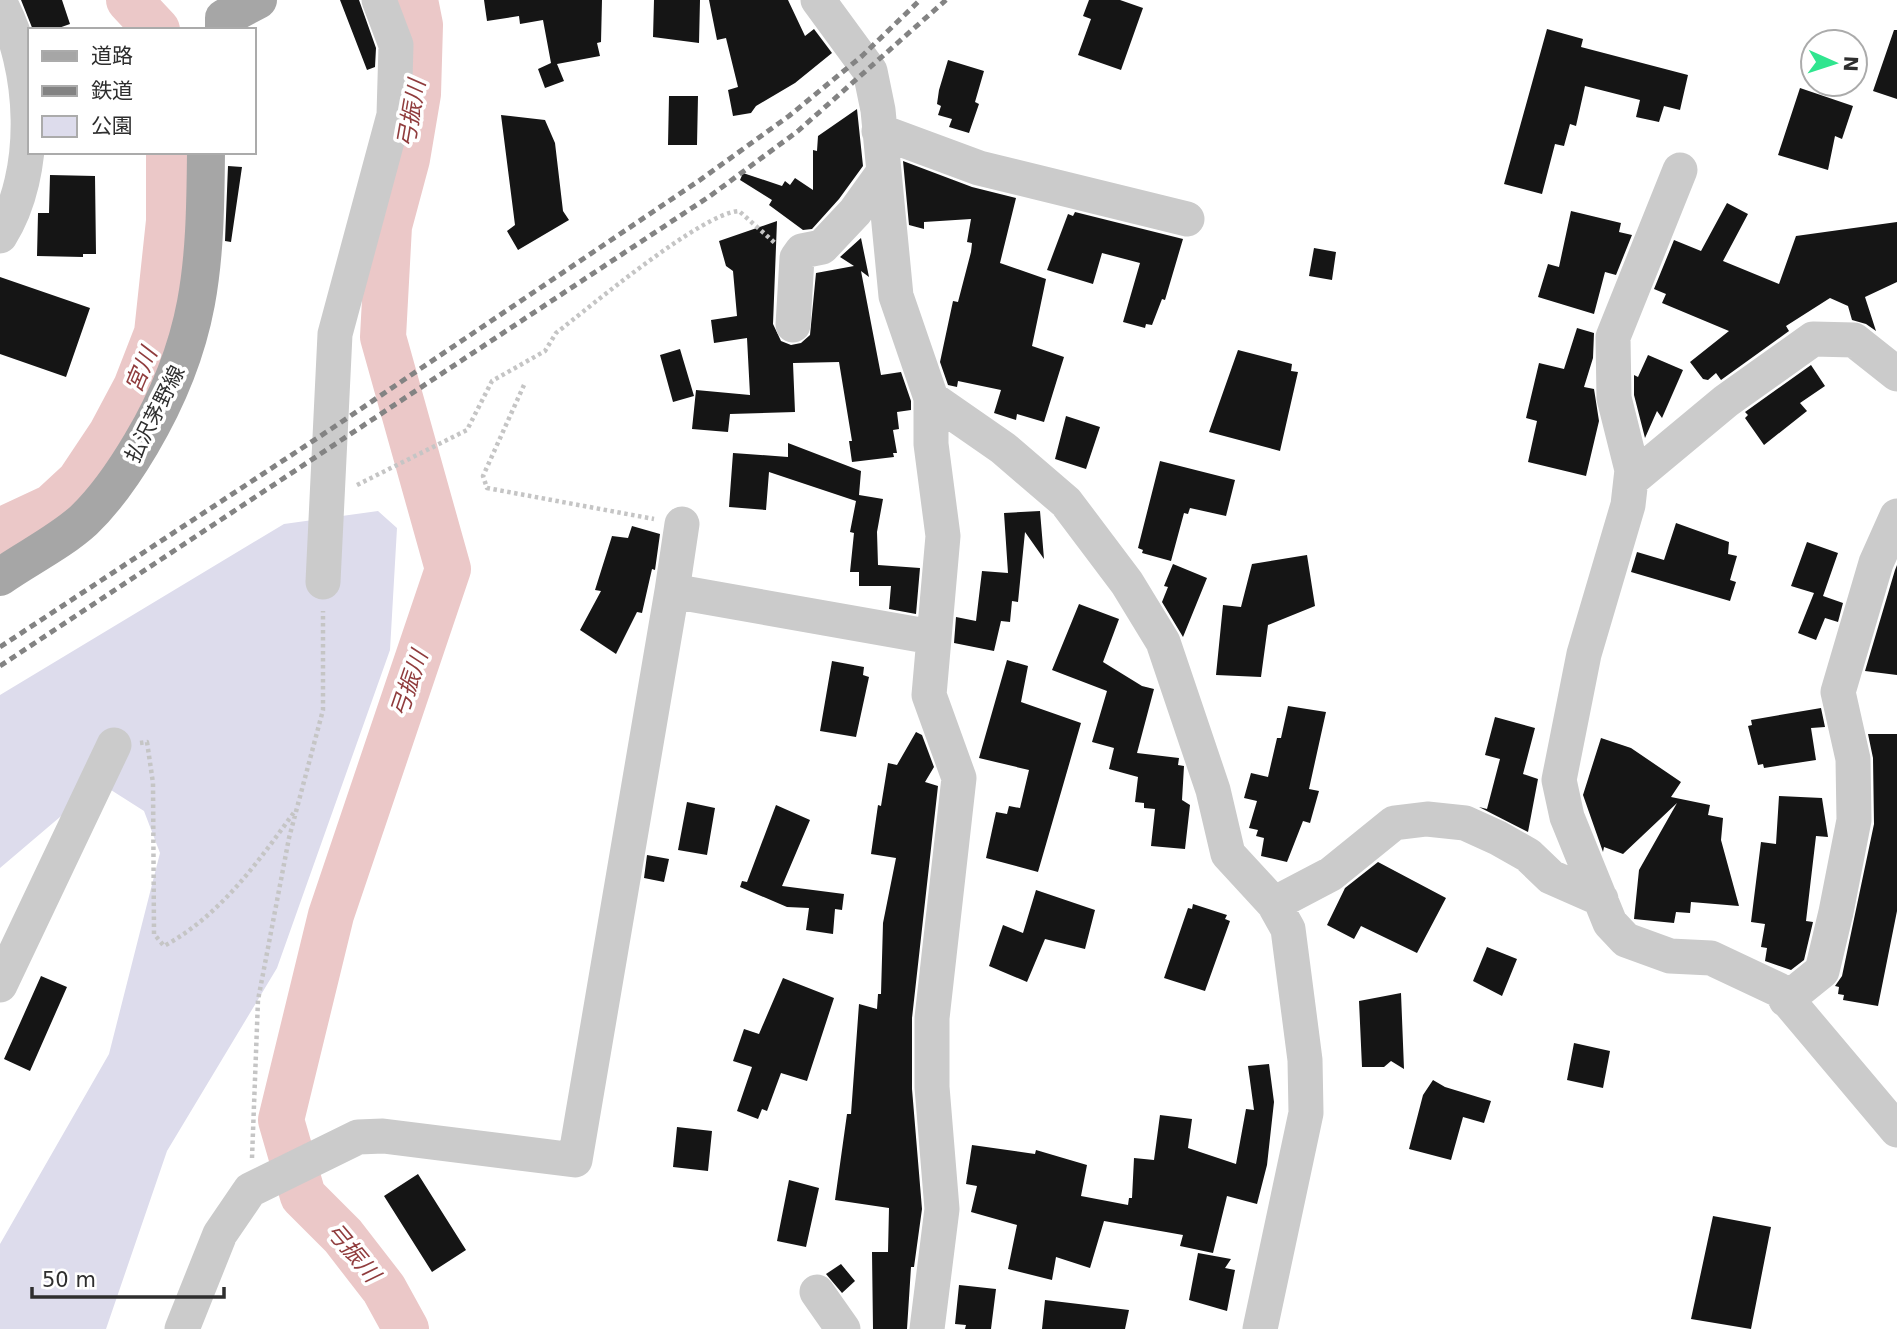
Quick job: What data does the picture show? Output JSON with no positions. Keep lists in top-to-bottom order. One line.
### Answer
{"streets":{"main road":["払沢茅野線"]},"water":["弓振川","宮川"],"legend":["道路","鉄道","公園"],"scale_bar":"50 m","north":"right"}
